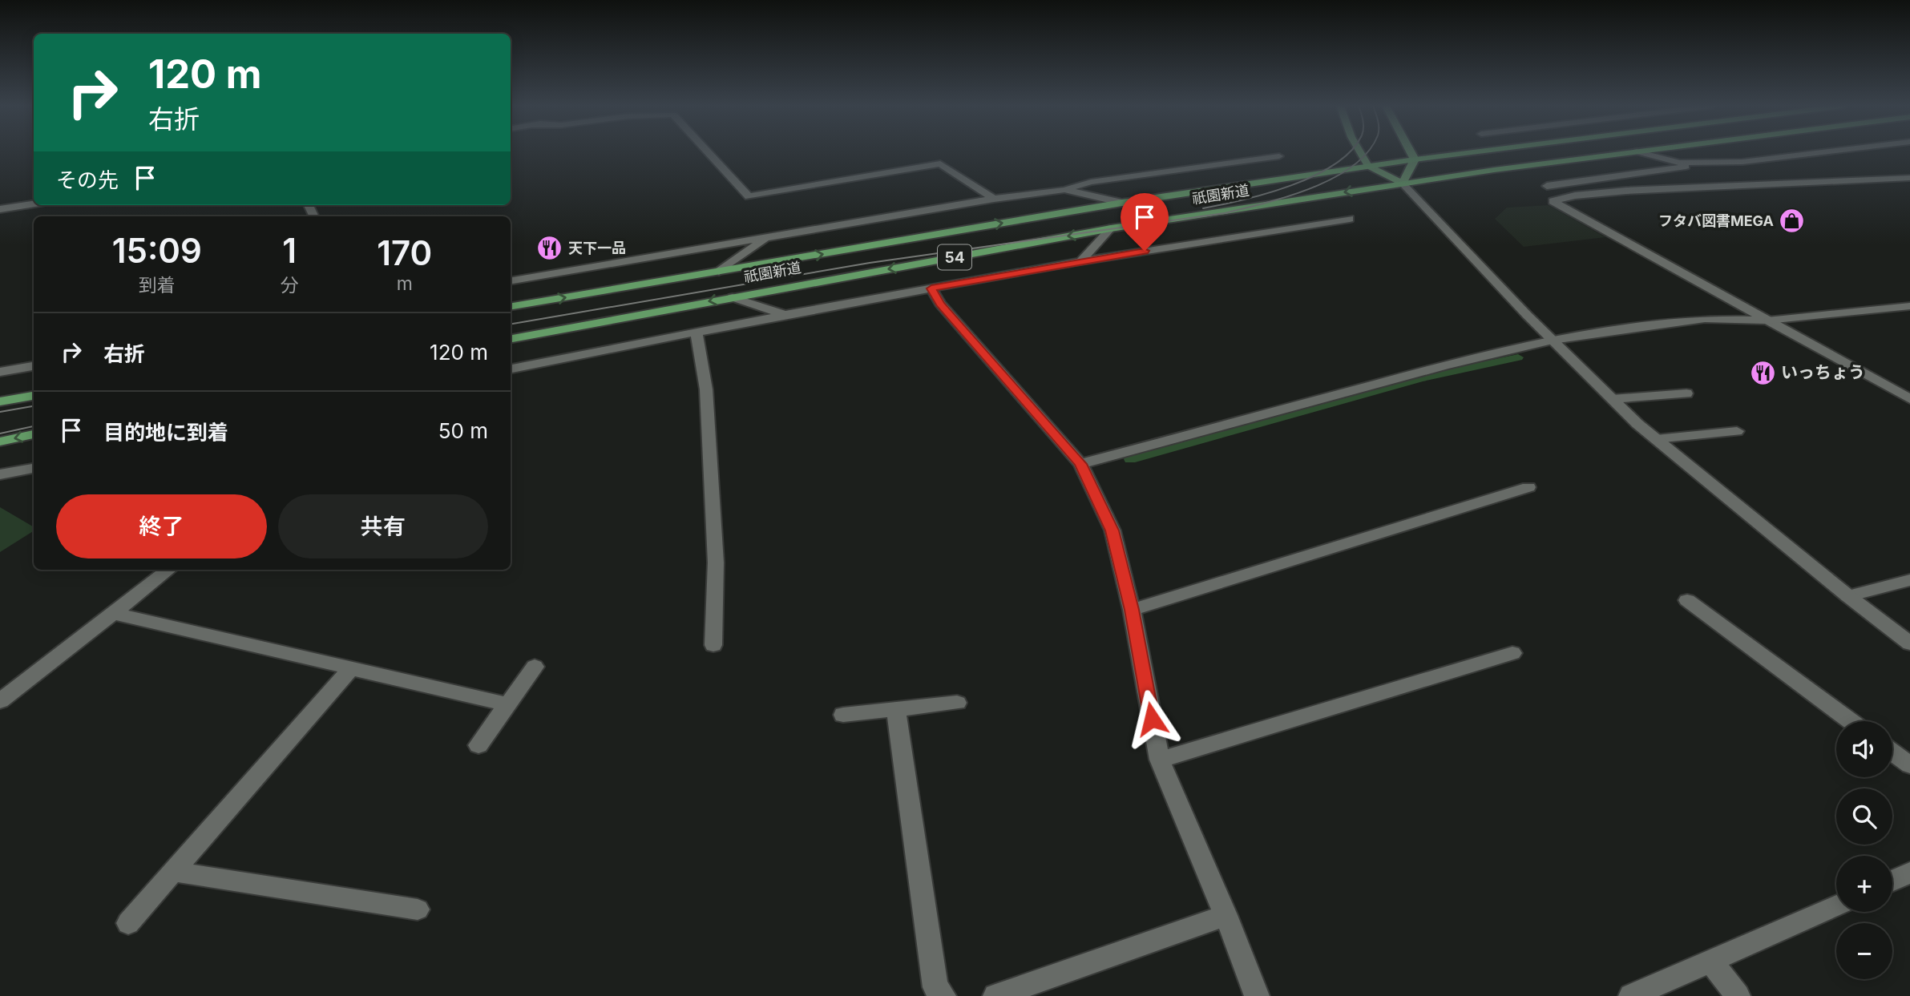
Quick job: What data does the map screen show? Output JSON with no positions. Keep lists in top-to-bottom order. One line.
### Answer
{"streets":{"highway":["祇園新道","54"]},"places":{"shop":["フタバ図書MEGA"],"restaurant":["天下一品","いっちょう"]},"page":{"turn":["120 m","右折"],"then":"その先","eta":["15:09","到着","1","分","170","m"],"list":[{"name":"右折","value":"120 m"},{"name":"目的地に到着","value":"50 m"}],"buttons":["終了","共有"],"map_buttons":["+","−"]}}
